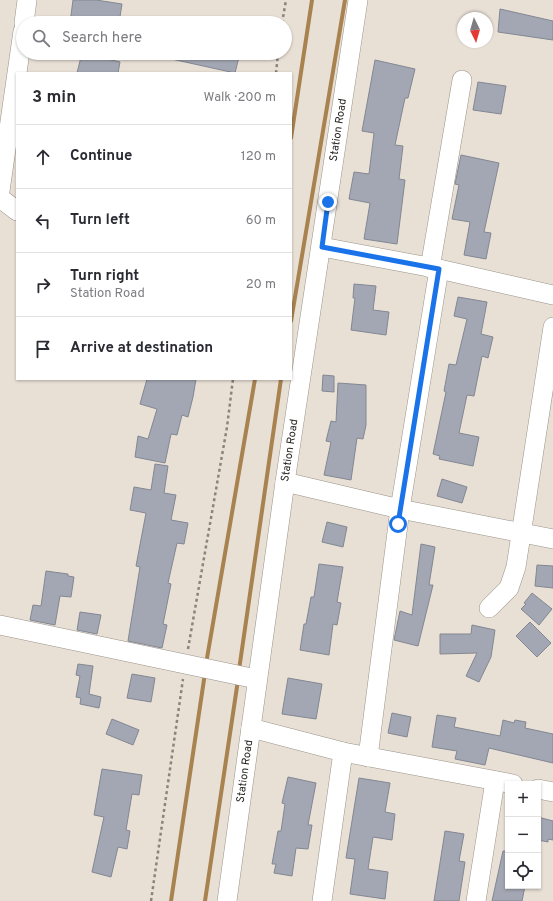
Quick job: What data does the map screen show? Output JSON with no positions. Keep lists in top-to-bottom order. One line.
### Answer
{"streets":{"street":["Station Road"]},"north":"bottom","page":{"search":"Search here","heading":["3 min","Walk · 200 m"],"list":[["Continue","120 m"],["Turn left","60 m"],["Turn right","Station Road","20 m"],"Arrive at destination"],"map_buttons":["+","−"]}}
